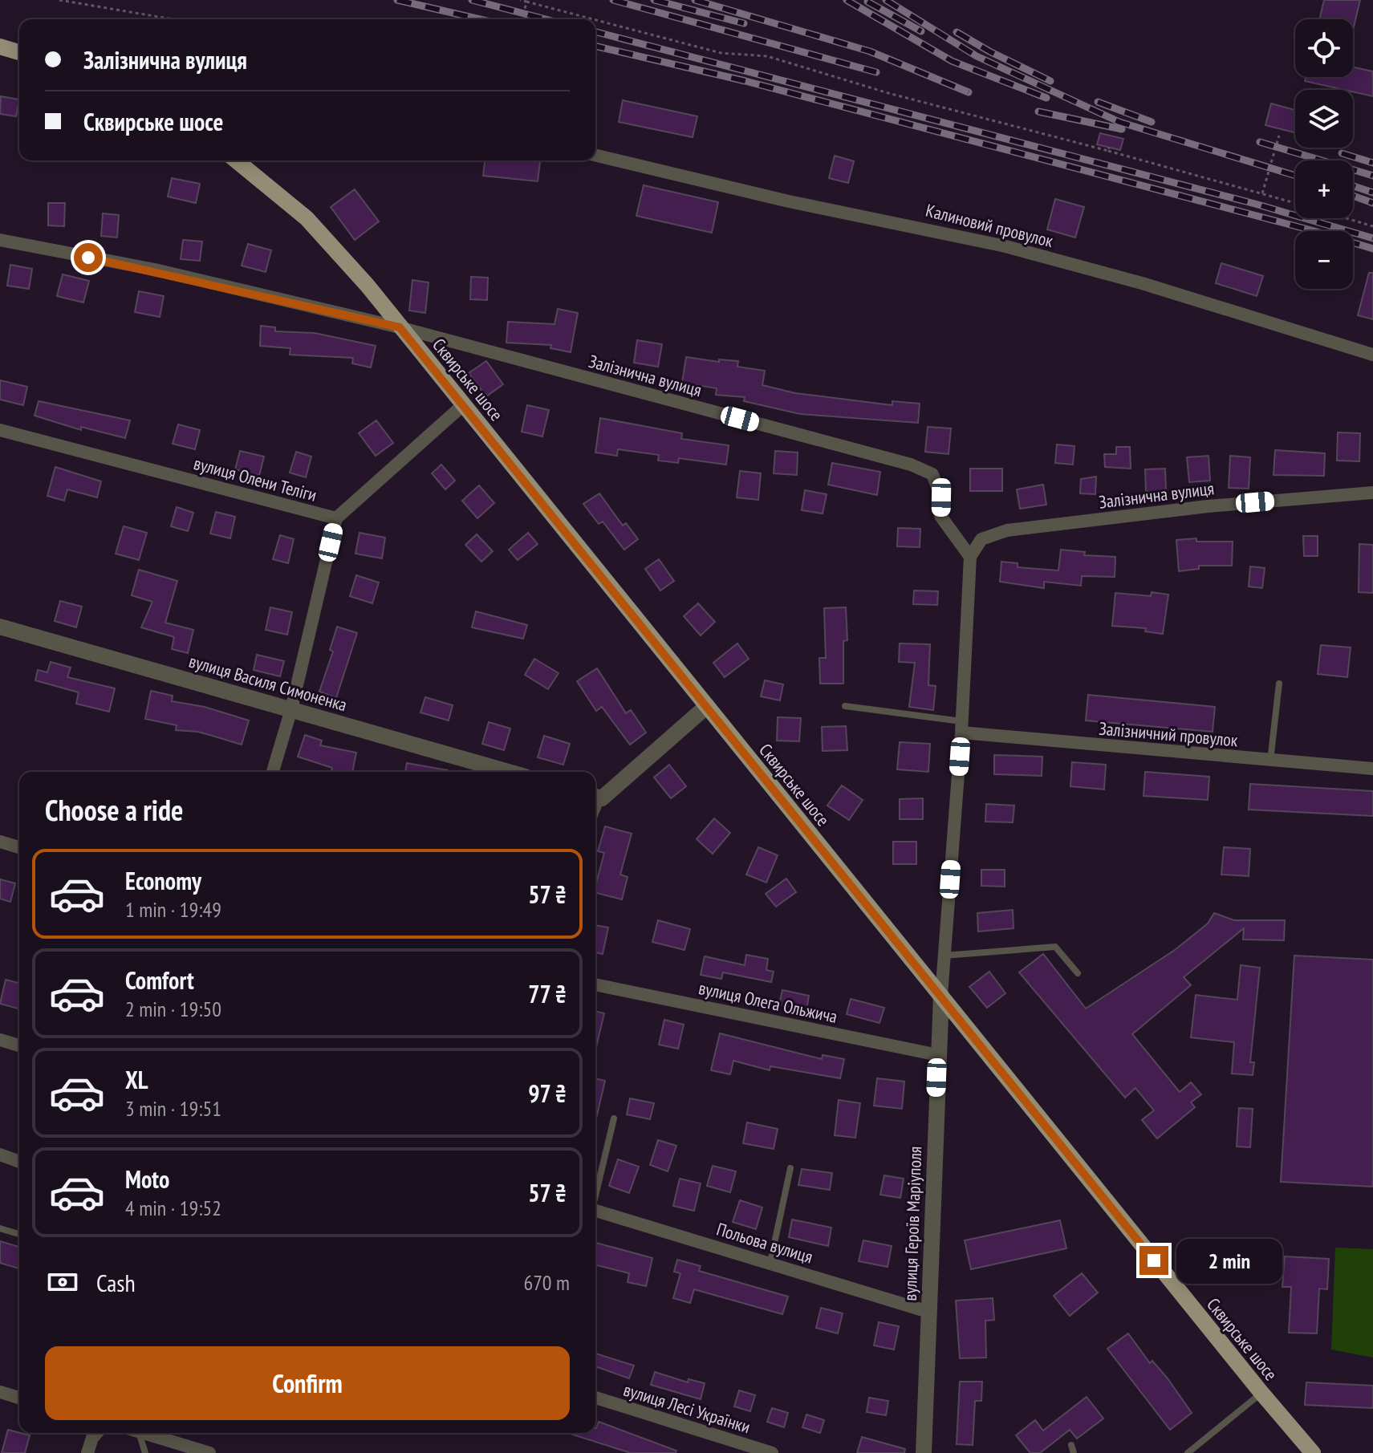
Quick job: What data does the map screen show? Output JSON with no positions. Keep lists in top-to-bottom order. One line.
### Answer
{"streets":{"main road":["Сквирське шосе"],"street":["Калиновий провулок","Залізнична вулиця","вулиця Олени Теліги","вулиця Василя Симоненка","Залізничний провулок","вулиця Олега Ольжича","вулиця Героїв Маріуполя","Польова вулиця","вулиця Лесі Українки"]},"crossings":[["Залізнична вулиця","Сквирське шосе"],["Сквирське шосе","вулиця Олени Теліги"],["Сквирське шосе","вулиця Героїв Маріуполя"],["вулиця Олега Ольжича","вулиця Героїв Маріуполя"],["вулиця Героїв Маріуполя","Польова вулиця"]],"page":{"map_buttons":["+","−"],"banner":["Залізнична вулиця","Сквирське шосе"],"heading":"Choose a ride","list":[{"name":"Economy","note":"1 min · 19:49","value":"57 ₴"},{"name":"Comfort","note":"2 min · 19:50","value":"77 ₴"},{"name":"XL","note":"3 min · 19:51","value":"97 ₴"},{"name":"Moto","note":"4 min · 19:52","value":"57 ₴"}],"bubble":"2 min","pay":["Cash","670 m"],"buttons":"Confirm"}}
